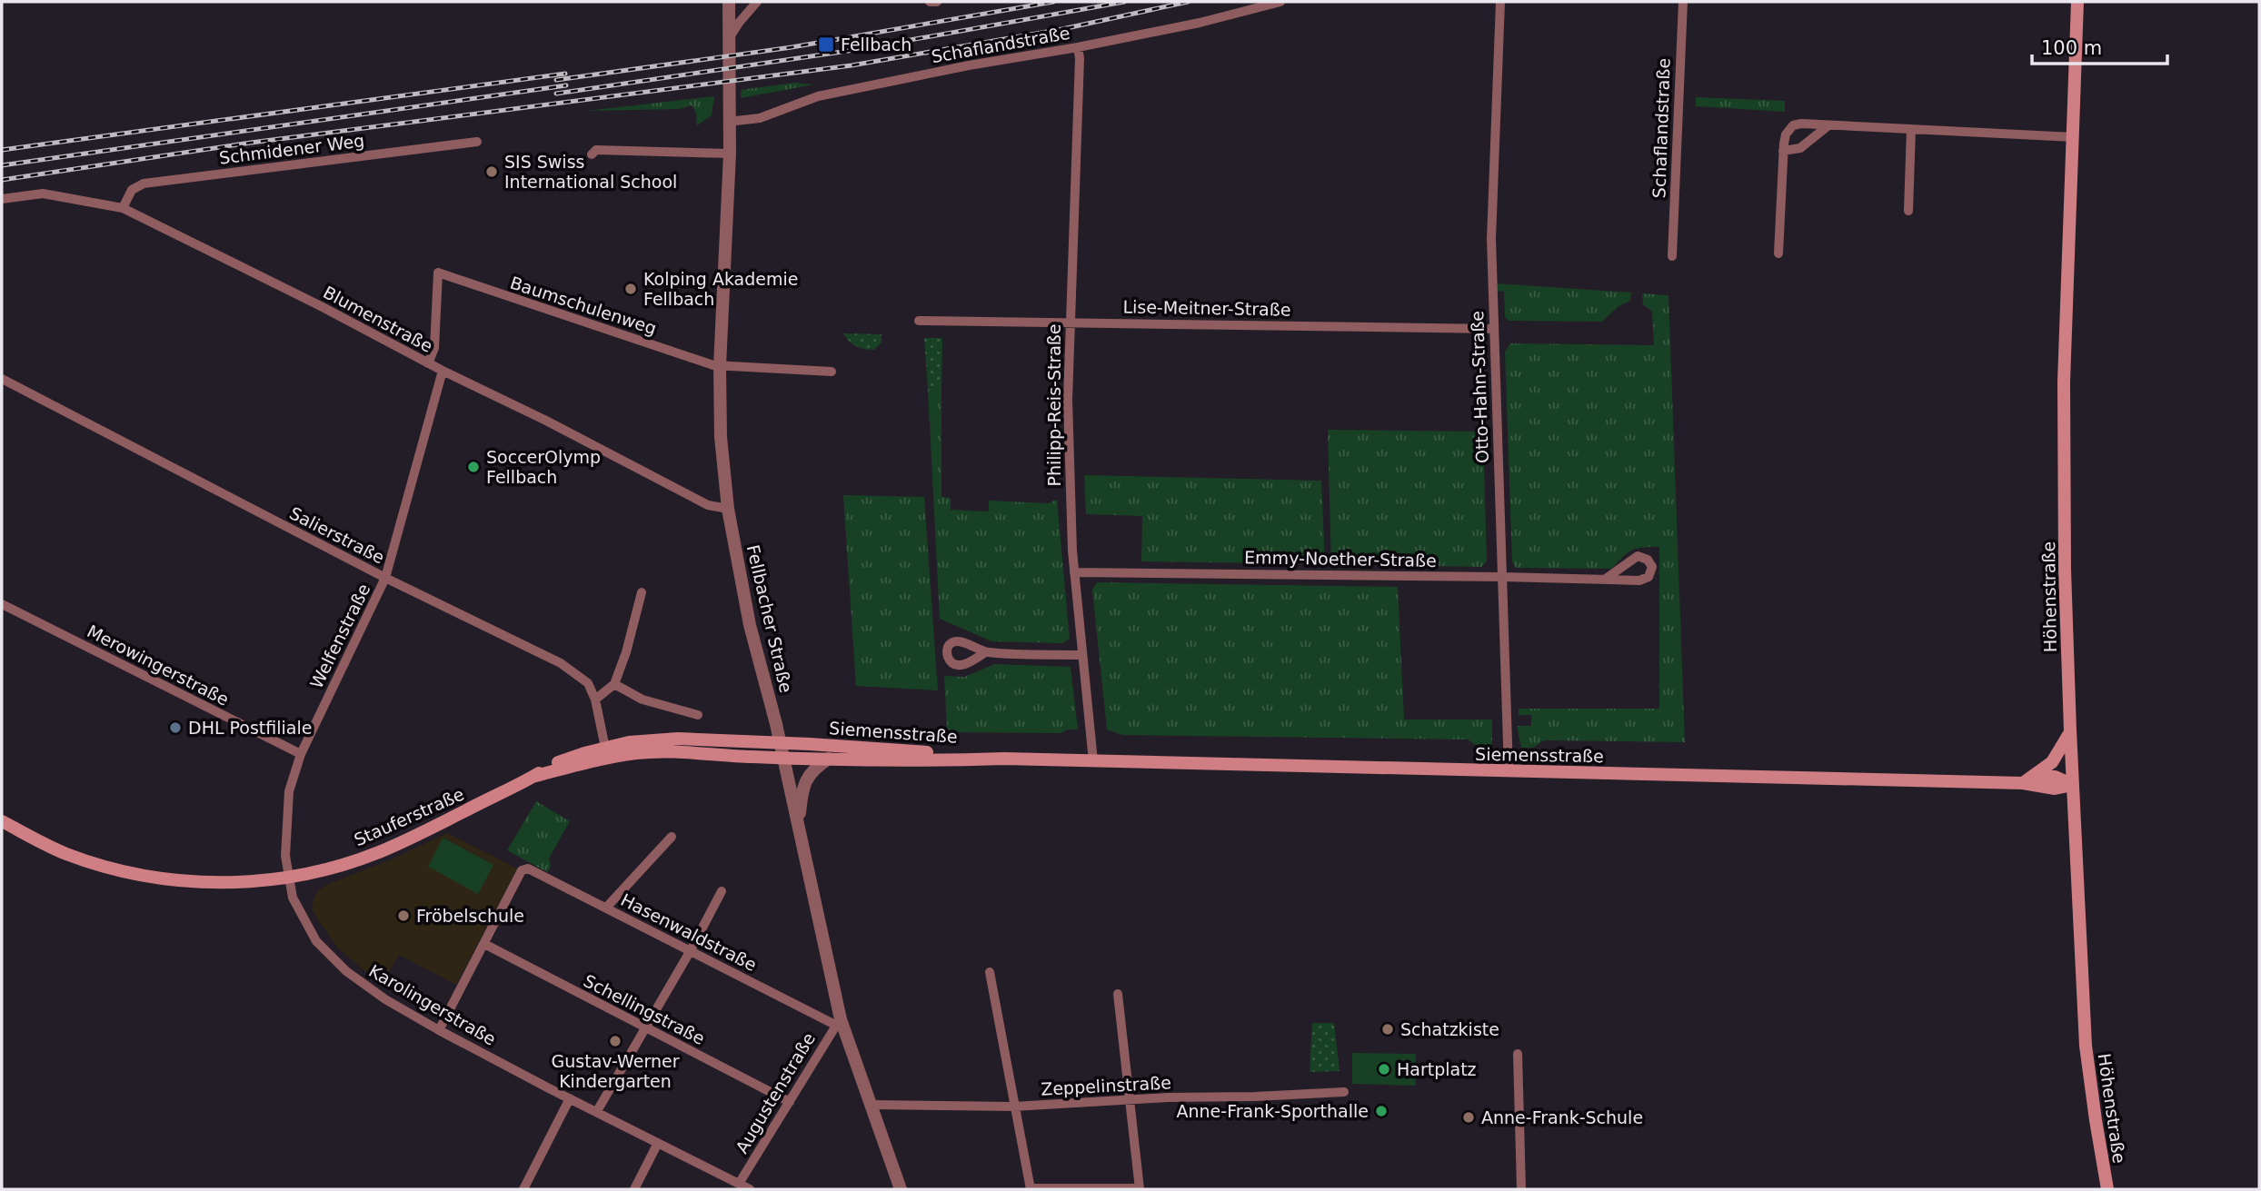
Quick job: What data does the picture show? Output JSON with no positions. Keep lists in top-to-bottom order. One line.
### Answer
{"streets":{"main road":["Höhenstraße","Siemensstraße","Stauferstraße"],"street":["Schaflandstraße","Schmidener Weg","Baumschulenweg","Lise-Meitner-Straße","Blumenstraße","Otto-Hahn-Straße","Philipp-Reis-Straße","Salierstraße","Emmy-Noether-Straße","Fellbacher Straße","Welfenstraße","Merowingerstraße","Hasenwaldstraße","Karolingerstraße","Schellingstraße","Zeppelinstraße","Augustenstraße"]},"crossings":[["Schaflandstraße","Philipp-Reis-Straße"],["Schaflandstraße","Fellbacher Straße"],["Schmidener Weg","Blumenstraße"],["Baumschulenweg","Blumenstraße"],["Baumschulenweg","Fellbacher Straße"],["Lise-Meitner-Straße","Otto-Hahn-Straße"],["Lise-Meitner-Straße","Philipp-Reis-Straße"],["Blumenstraße","Fellbacher Straße"],["Blumenstraße","Welfenstraße"],["Otto-Hahn-Straße","Emmy-Noether-Straße"],["Otto-Hahn-Straße","Siemensstraße"],["Philipp-Reis-Straße","Emmy-Noether-Straße"],["Philipp-Reis-Straße","Siemensstraße"],["Salierstraße","Welfenstraße"],["Salierstraße","Stauferstraße"],["Höhenstraße","Siemensstraße"],["Fellbacher Straße","Siemensstraße"],["Fellbacher Straße","Stauferstraße"],["Fellbacher Straße","Hasenwaldstraße"],["Fellbacher Straße","Zeppelinstraße"],["Fellbacher Straße","Augustenstraße"],["Welfenstraße","Merowingerstraße"],["Welfenstraße","Stauferstraße"],["Welfenstraße","Karolingerstraße"],["Siemensstraße","Stauferstraße"],["Stauferstraße","Karolingerstraße"],["Hasenwaldstraße","Schellingstraße"],["Hasenwaldstraße","Augustenstraße"],["Karolingerstraße","Augustenstraße"],["Schellingstraße","Augustenstraße"]],"places":{"transit":["Fellbach"],"other":["SIS Swiss International School","Kolping Akademie Fellbach","SoccerOlymp Fellbach","DHL Postfiliale","Fröbelschule","Schatzkiste","Gustav-Werner Kindergarten","Hartplatz","Anne-Frank-Sporthalle","Anne-Frank-Schule"]},"scale_bar":"100 m"}
